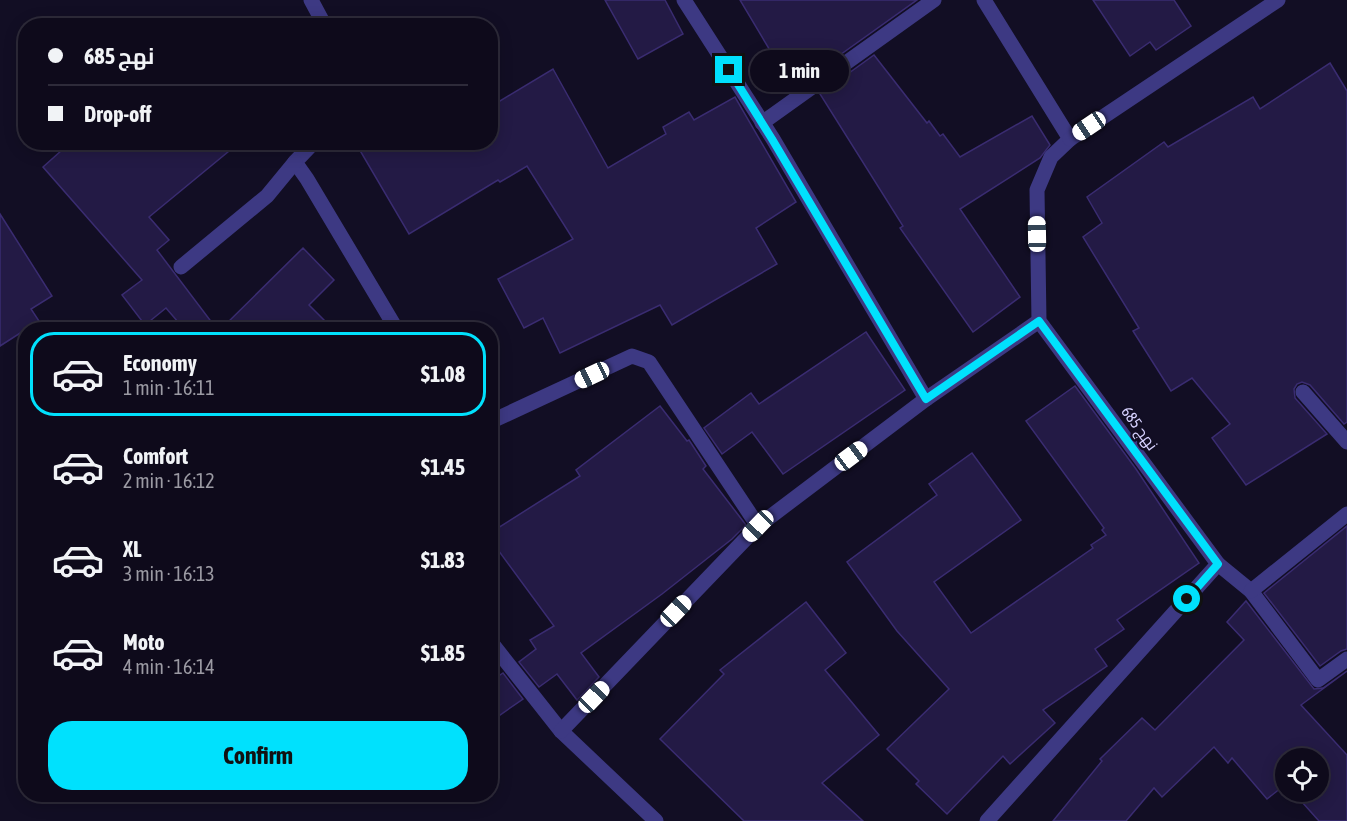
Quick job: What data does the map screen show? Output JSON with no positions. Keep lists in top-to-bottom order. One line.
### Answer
{"streets":{"street":["نهج 685"]},"page":{"banner":["نهج 685","Drop-off"],"bubble":"1 min","list":[{"name":"Economy","note":"1 min · 16:11","value":"$1.08"},{"name":"Comfort","note":"2 min · 16:12","value":"$1.45"},{"name":"XL","note":"3 min · 16:13","value":"$1.83"},{"name":"Moto","note":"4 min · 16:14","value":"$1.85"}],"buttons":"Confirm"}}
